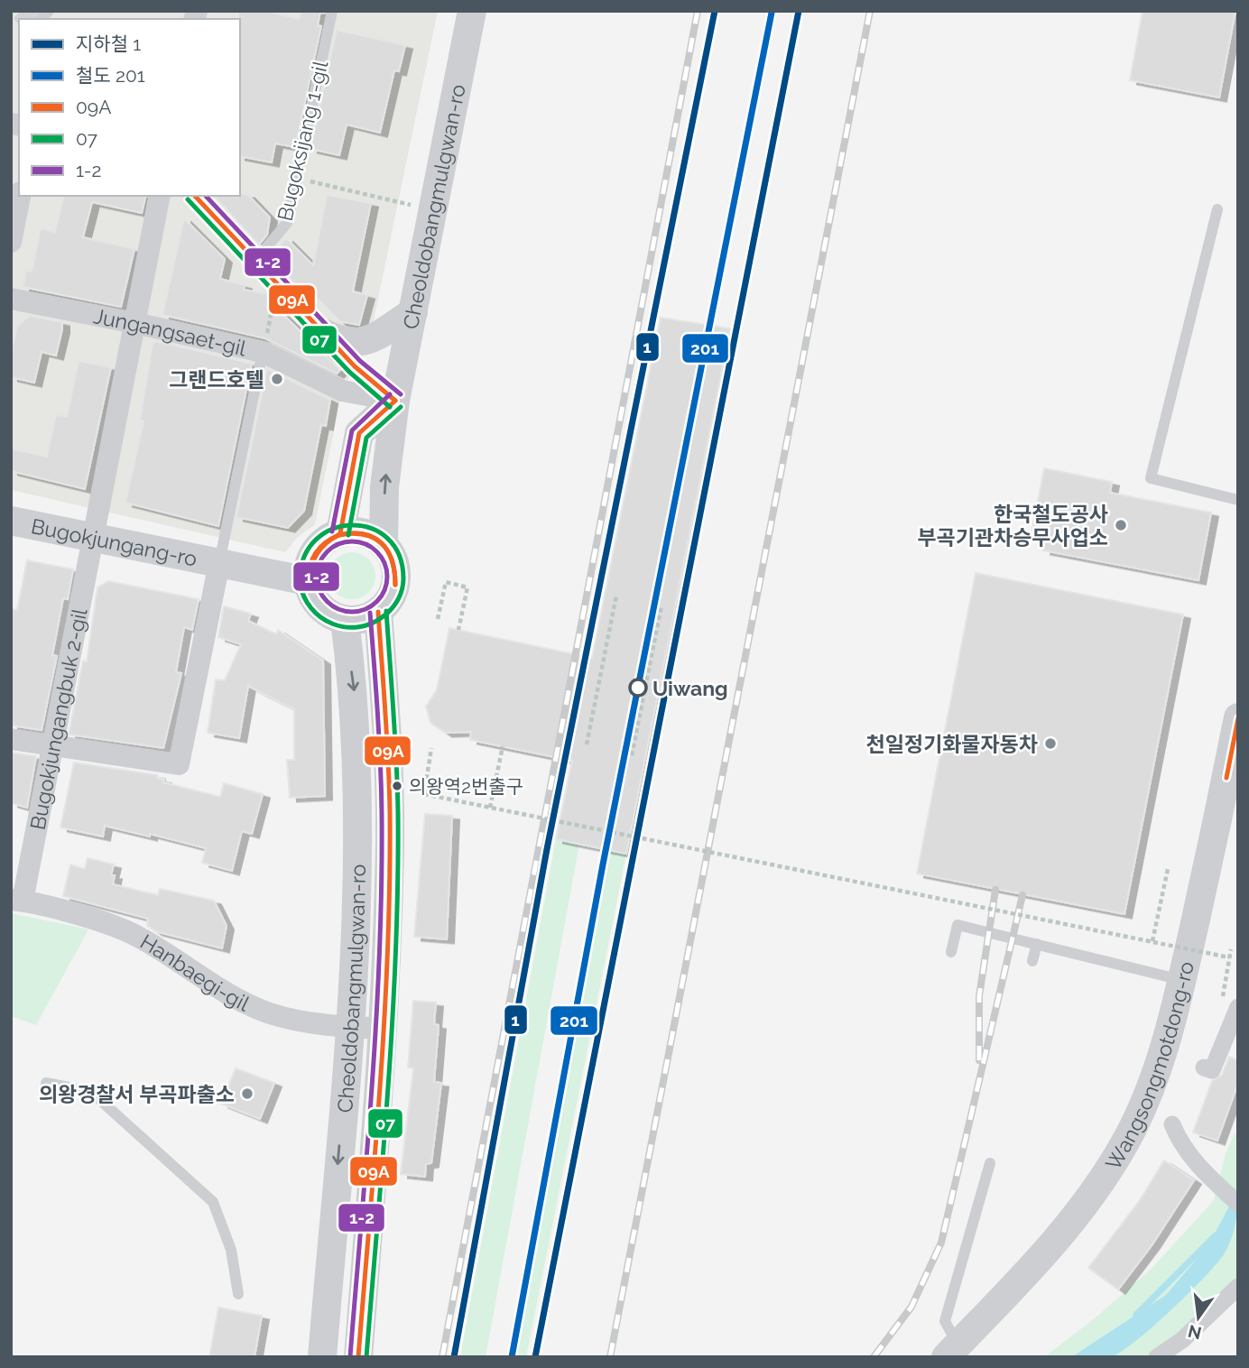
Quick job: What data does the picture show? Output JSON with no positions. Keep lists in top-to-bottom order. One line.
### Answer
{"streets":{"street":["Cheoldobangmulgwan-ro","Jungangsaet-gil","Bugokjungang-ro","Bugokjungangbuk 2-gil","Hanbaegi-gil","Wangsongmotdong-ro"],"lane":["Bugoksijang 1-gil"]},"crossings":[["Cheoldobangmulgwan-ro","Jungangsaet-gil"],["Cheoldobangmulgwan-ro","Bugokjungang-ro"],["Cheoldobangmulgwan-ro","Hanbaegi-gil"],["Jungangsaet-gil","Bugokjungang-ro"],["Jungangsaet-gil","Bugokjungangbuk 2-gil"],["Bugokjungang-ro","Bugokjungangbuk 2-gil"],["Bugokjungangbuk 2-gil","Hanbaegi-gil"]],"places":["그랜드호텔","한국철도공사 부곡기관차승무사업소","Uiwang","천일정기화물자동차","의왕역2번출구","의왕경찰서 부곡파출소"],"lines":["metro line 1","rail line 201","transit line 09A","transit line 1-2","transit line 07"],"legend":["지하철 1","철도 201","09A","07","1-2"],"north":"bottom"}
